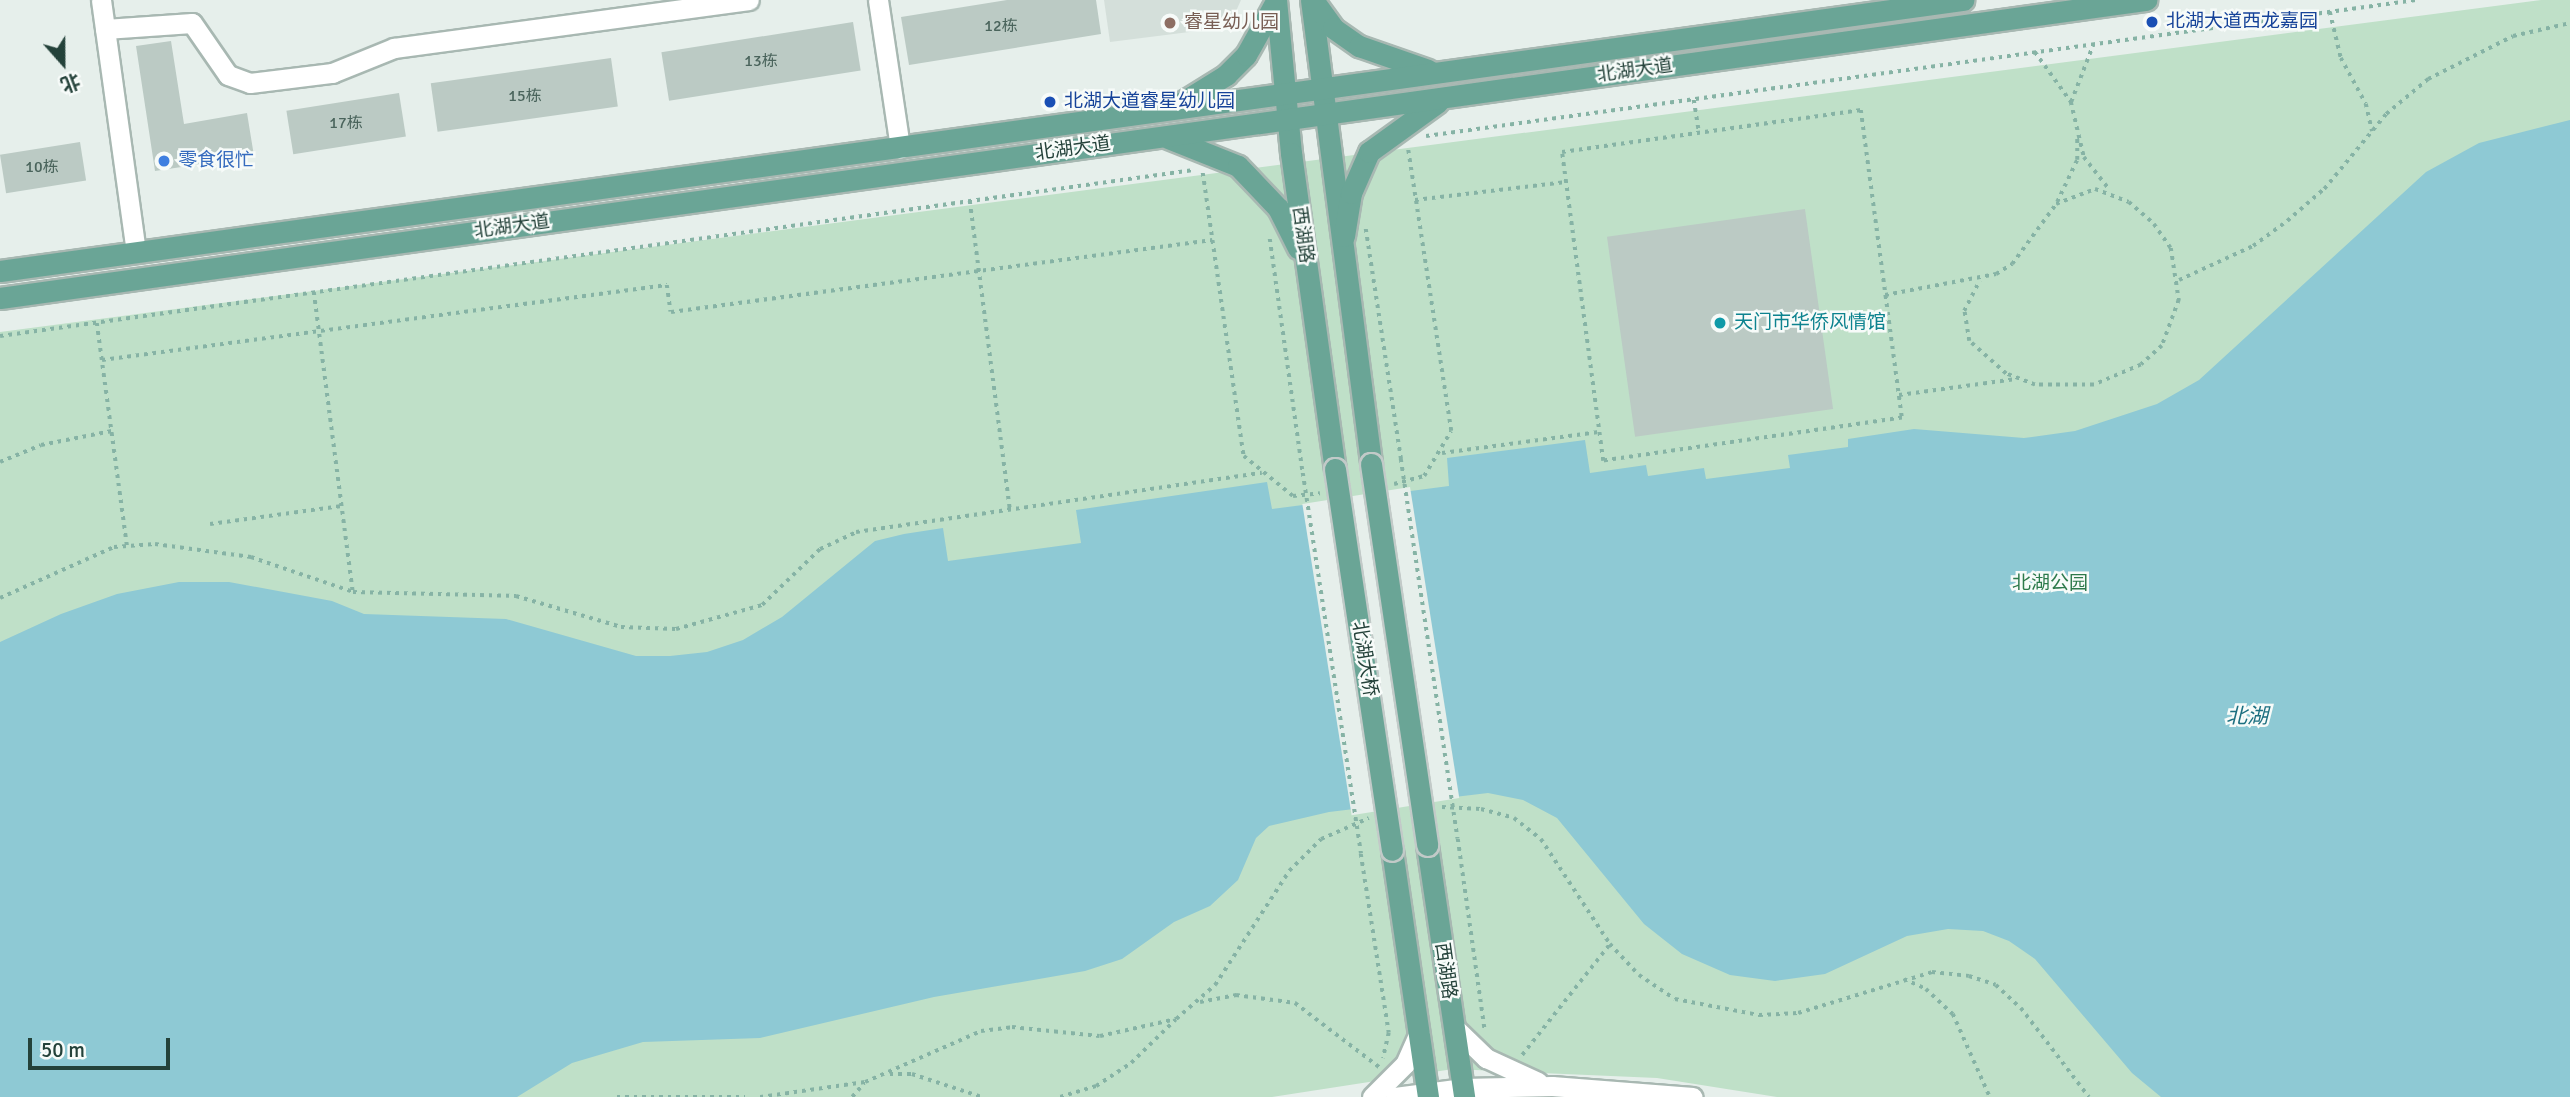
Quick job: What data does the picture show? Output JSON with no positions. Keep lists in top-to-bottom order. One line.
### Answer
{"streets":{"main road":["北湖大道","西湖路","北湖大桥"]},"crossings":[["北湖大道","西湖路"],["西湖路","北湖大桥"]],"water":["北湖"],"parks":["北湖公园"],"places":["北湖大道西龙嘉园","睿星幼儿园","北湖大道睿星幼儿园","零食很忙","天门市华侨风情馆"],"house_numbers":["12栋","13栋","15栋","17栋","10栋"],"scale_bar":"50 m","north":"bottom"}
